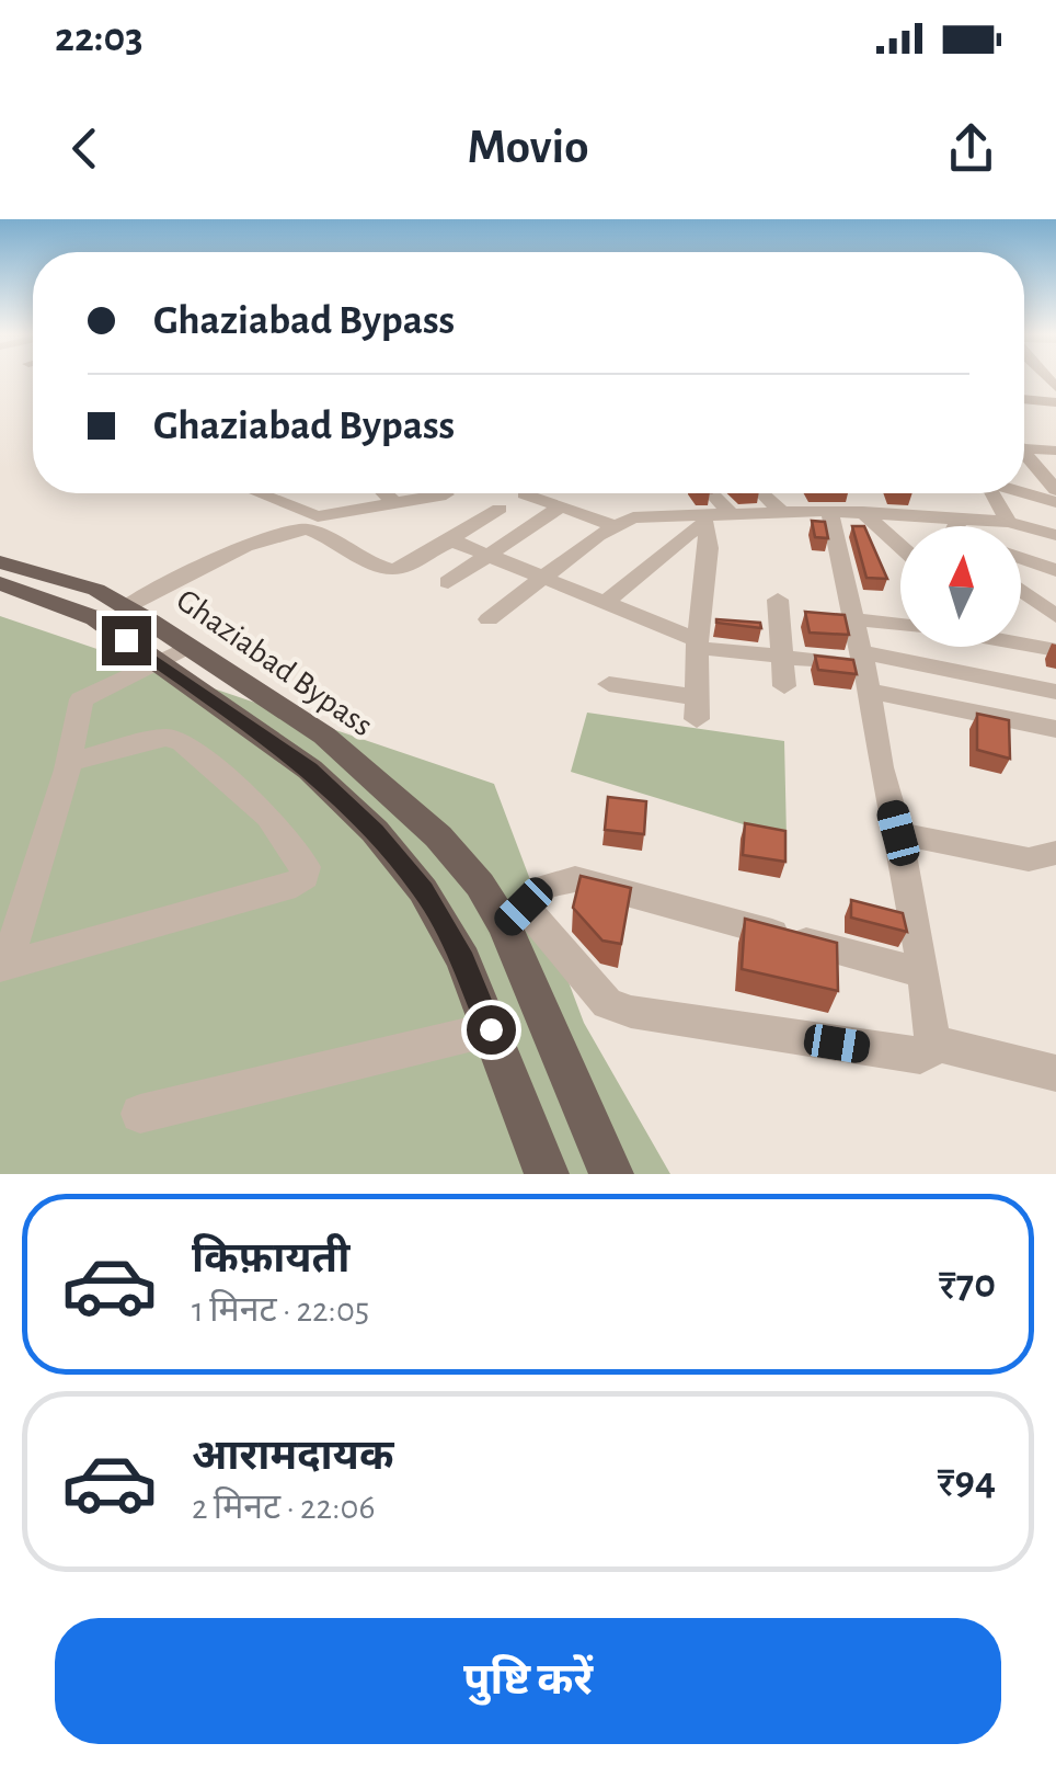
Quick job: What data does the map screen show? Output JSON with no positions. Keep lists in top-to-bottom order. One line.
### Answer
{"streets":{"main road":["Ghaziabad Bypass"]},"north":"top","page":{"status":"22:03","header":"Movio","banner":["Ghaziabad Bypass","Ghaziabad Bypass"],"list":[{"name":"किफ़ायती","note":"1 मिनट · 22:05","value":"₹70"},{"name":"आरामदायक","note":"2 मिनट · 22:06","value":"₹94"}],"buttons":"पुष्टि करें"}}
